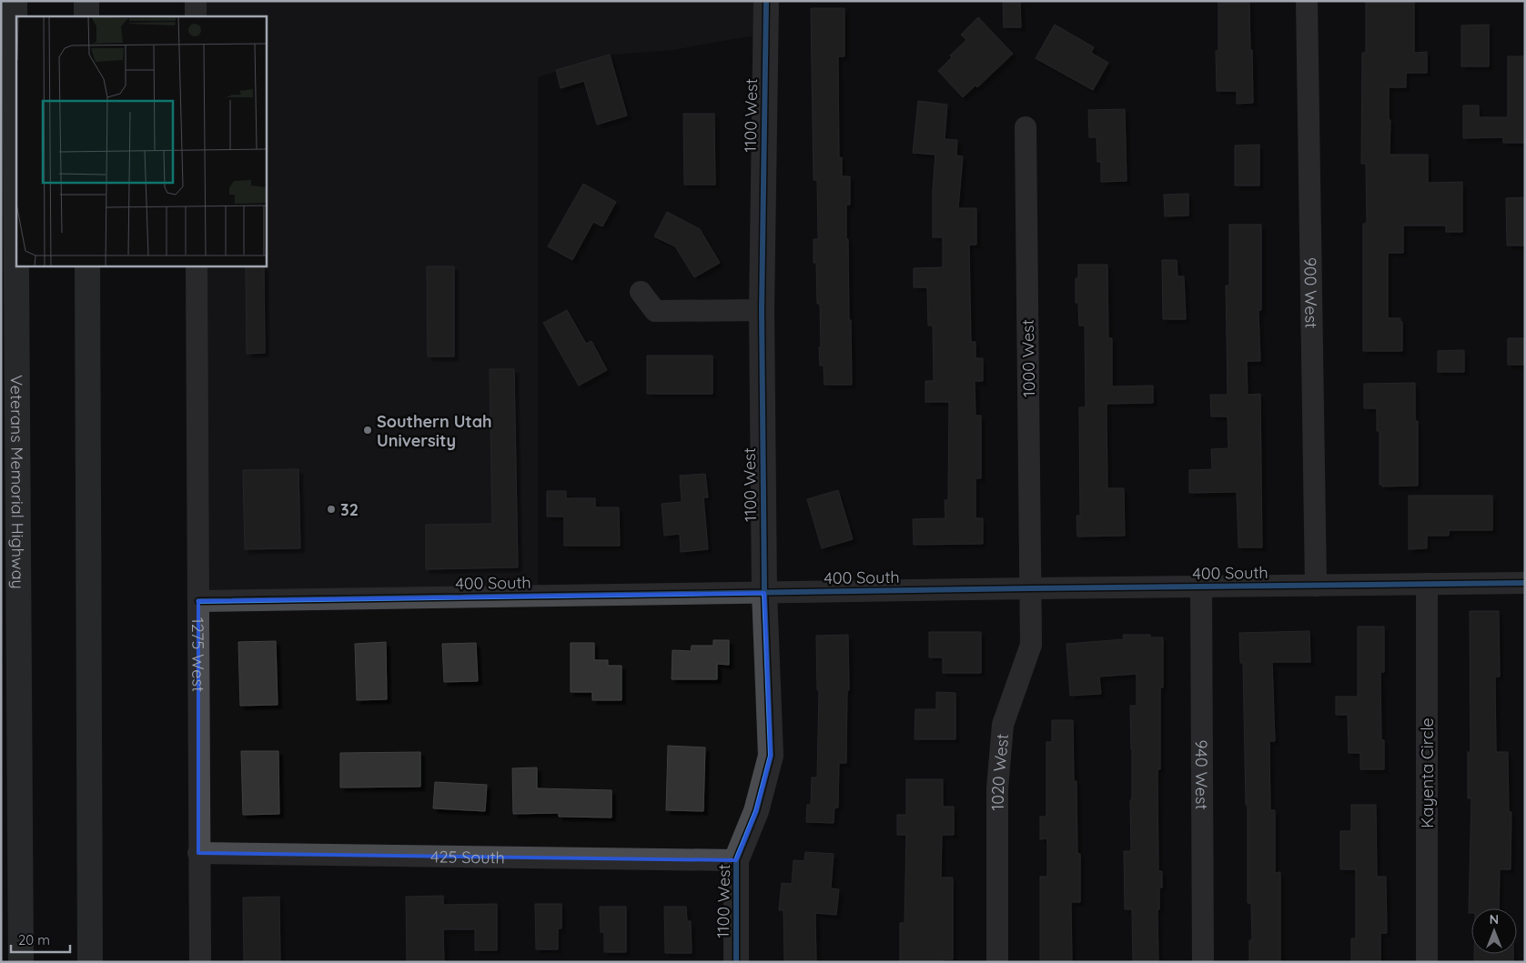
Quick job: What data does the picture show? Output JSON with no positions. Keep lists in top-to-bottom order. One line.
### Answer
{"streets":{"highway":["Veterans Memorial Highway"],"street":["1100 West","900 West","1000 West","400 South","1275 West","1020 West","Kayenta Circle","940 West","425 South"]},"crossings":[["1100 West","400 South"],["1100 West","425 South"],["900 West","400 South"],["1000 West","400 South"],["1000 West","1020 West"],["400 South","1275 West"],["400 South","1020 West"],["400 South","Kayenta Circle"],["400 South","940 West"],["1275 West","425 South"]],"places":["Southern Utah University","32"],"scale_bar":"20 m","north":"top"}
